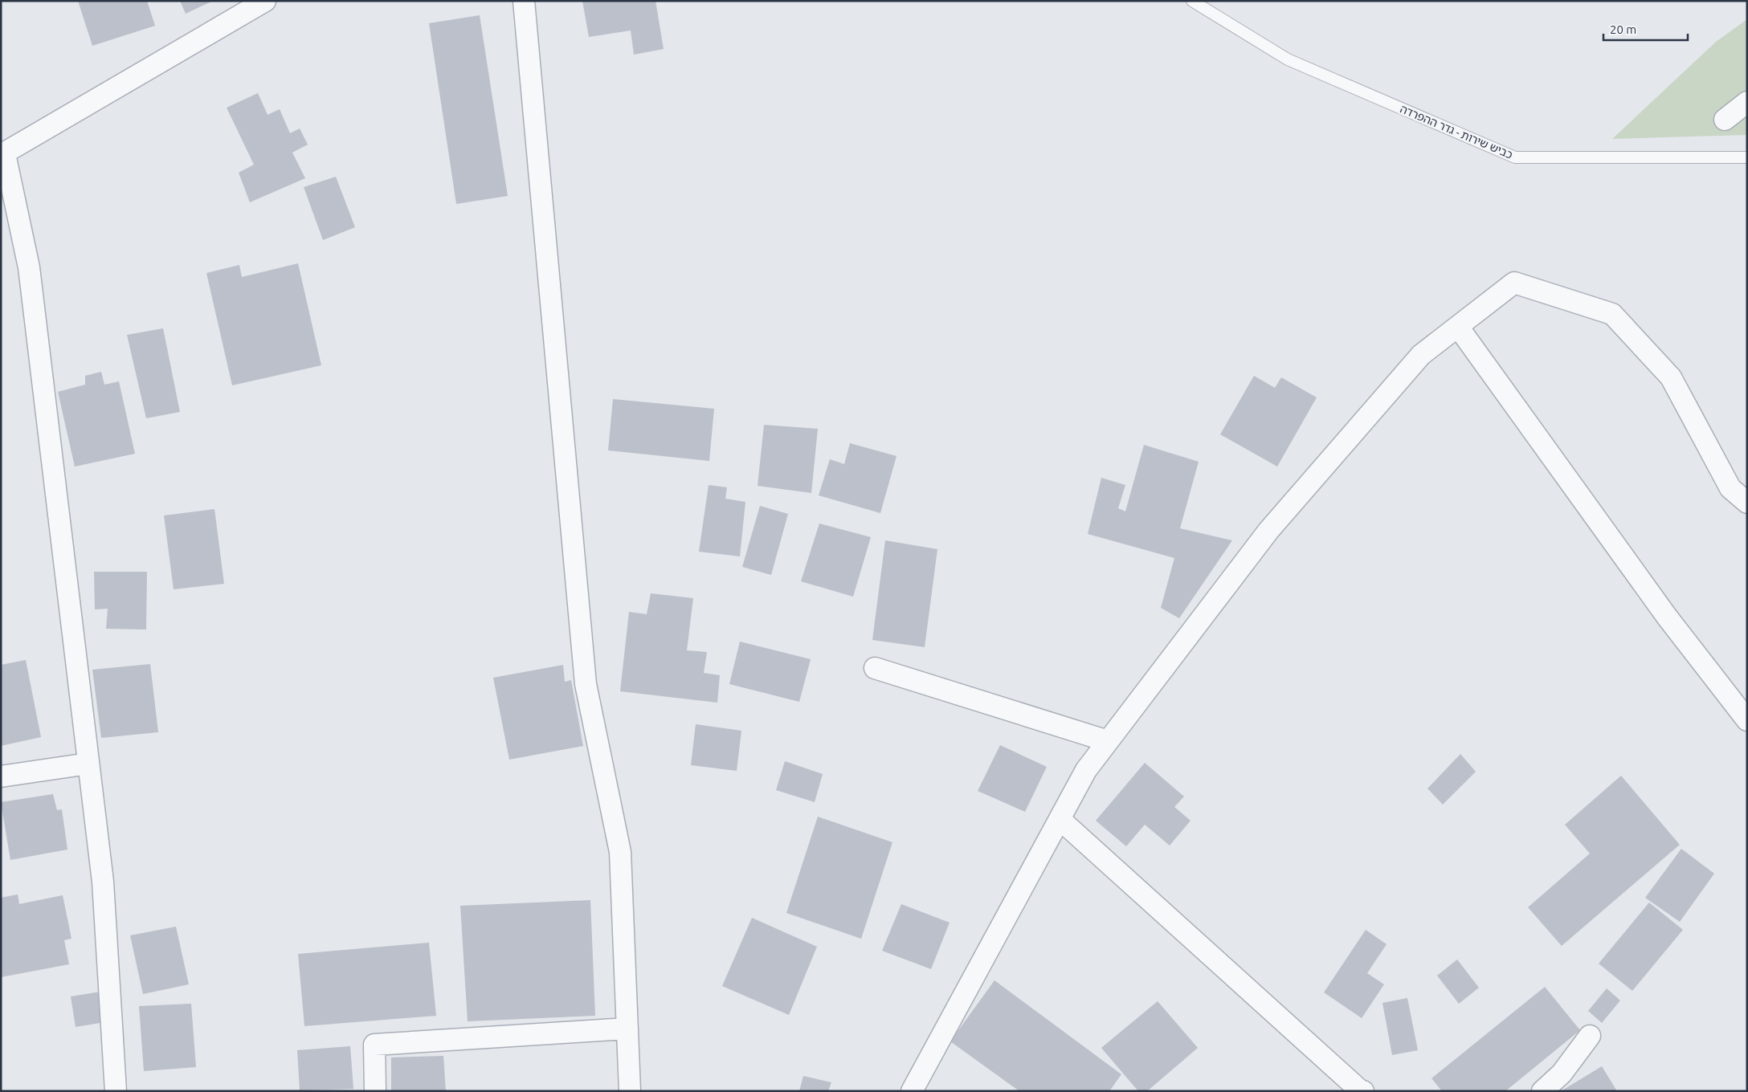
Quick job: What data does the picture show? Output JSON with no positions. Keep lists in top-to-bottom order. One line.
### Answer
{"streets":{"lane":["כביש שירות - גדר ההפרדה"]},"scale_bar":"20 m"}
